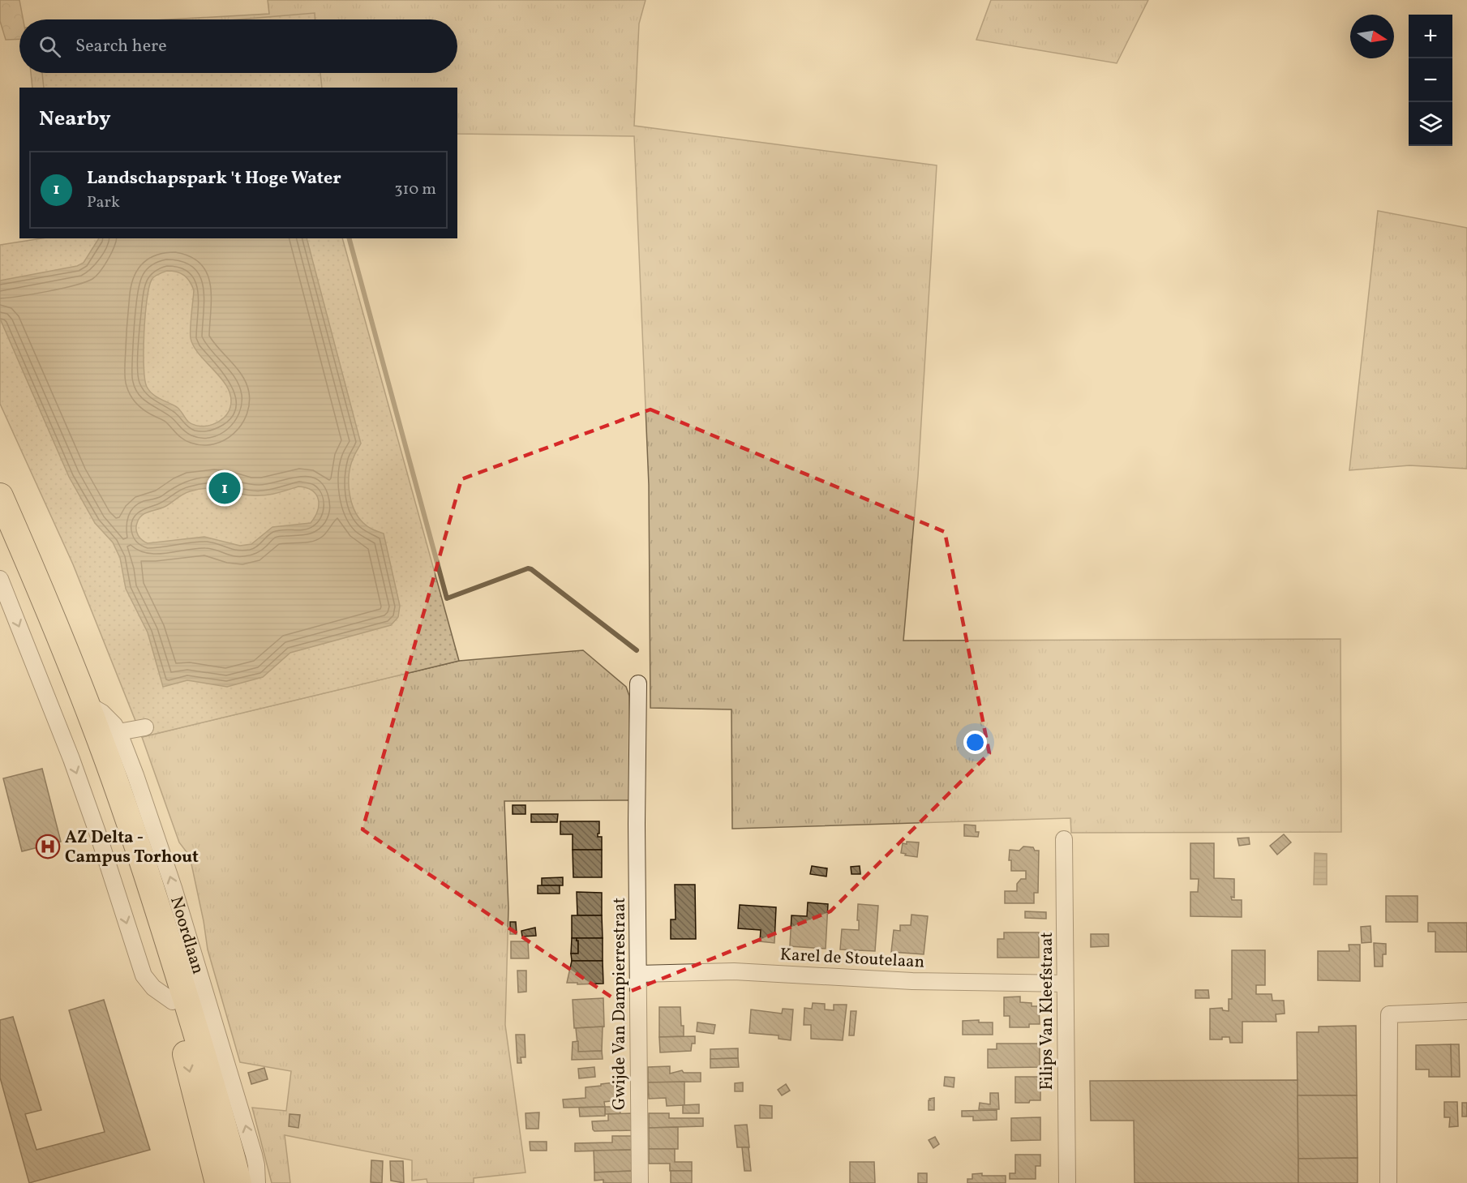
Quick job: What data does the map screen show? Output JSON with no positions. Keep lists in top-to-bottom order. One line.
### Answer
{"streets":{"main road":["Noordlaan"],"street":["Karel de Stoutelaan","Gwijde Van Dampierrestraat","Filips Van Kleefstraat"]},"crossings":[["Karel de Stoutelaan","Gwijde Van Dampierrestraat"],["Karel de Stoutelaan","Filips Van Kleefstraat"]],"places":{"hospital":["AZ Delta - Campus Torhout"]},"north":"right","page":{"map_buttons":["+","−"],"search":"Search here","heading":"Nearby","list":[{"mark":"1","name":"Landschapspark 't Hoge Water","note":"Park","value":"310 m"}],"pins":"1"}}
